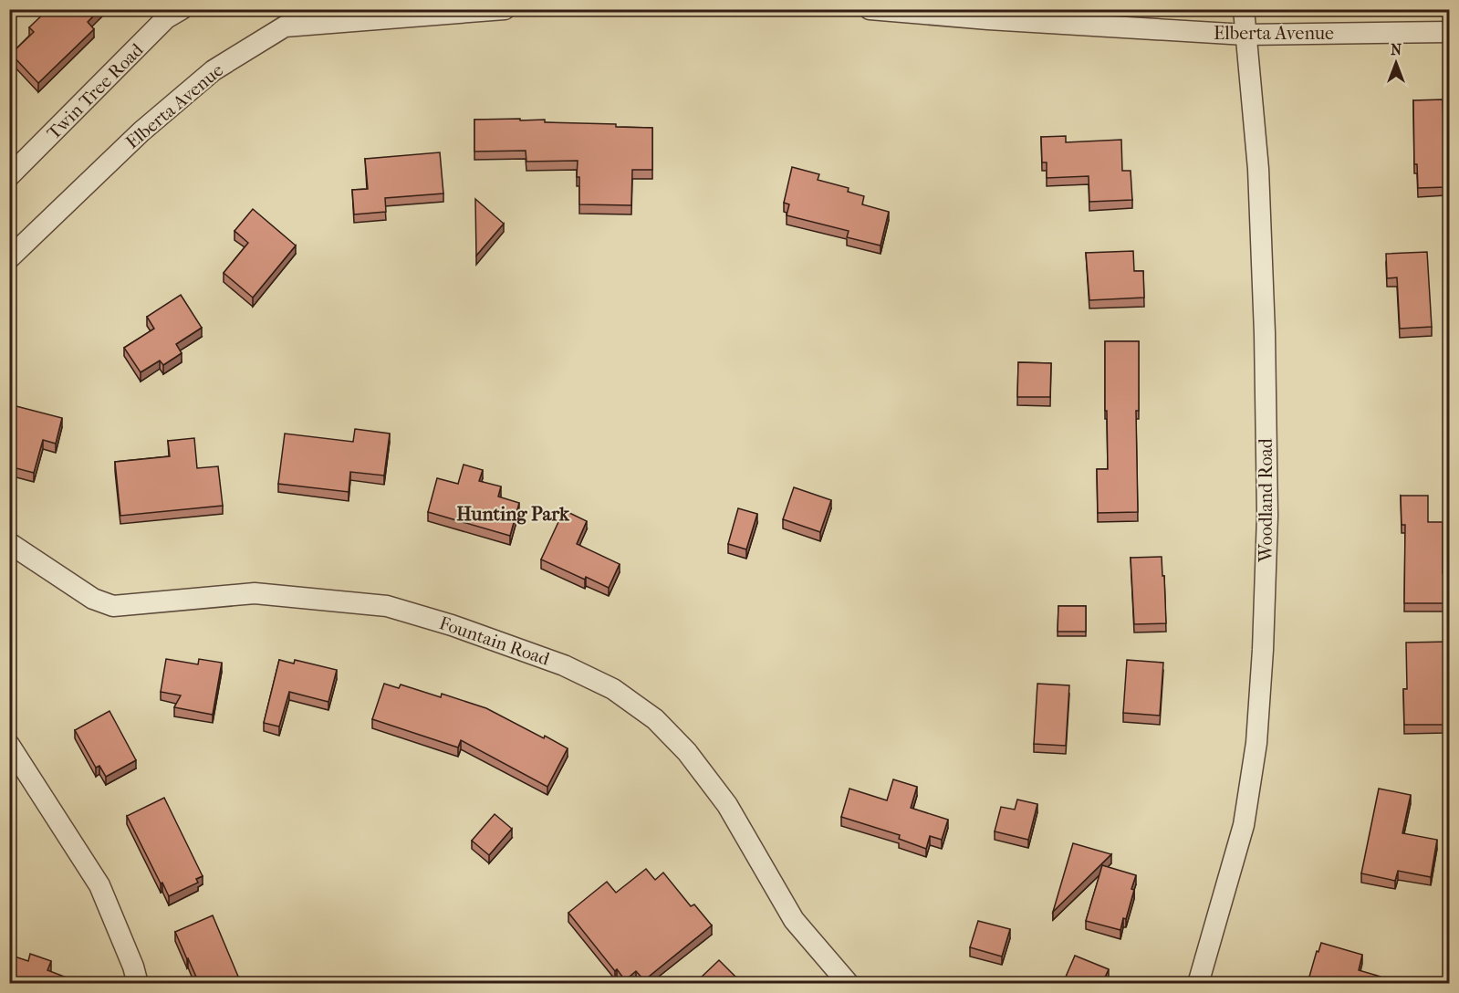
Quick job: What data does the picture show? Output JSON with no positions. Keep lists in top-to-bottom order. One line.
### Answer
{"streets":{"street":["Elberta Avenue","Twin Tree Road","Woodland Road","Fountain Road"]},"crossings":[["Elberta Avenue","Woodland Road"]],"districts":["Hunting Park"],"north":"top"}
